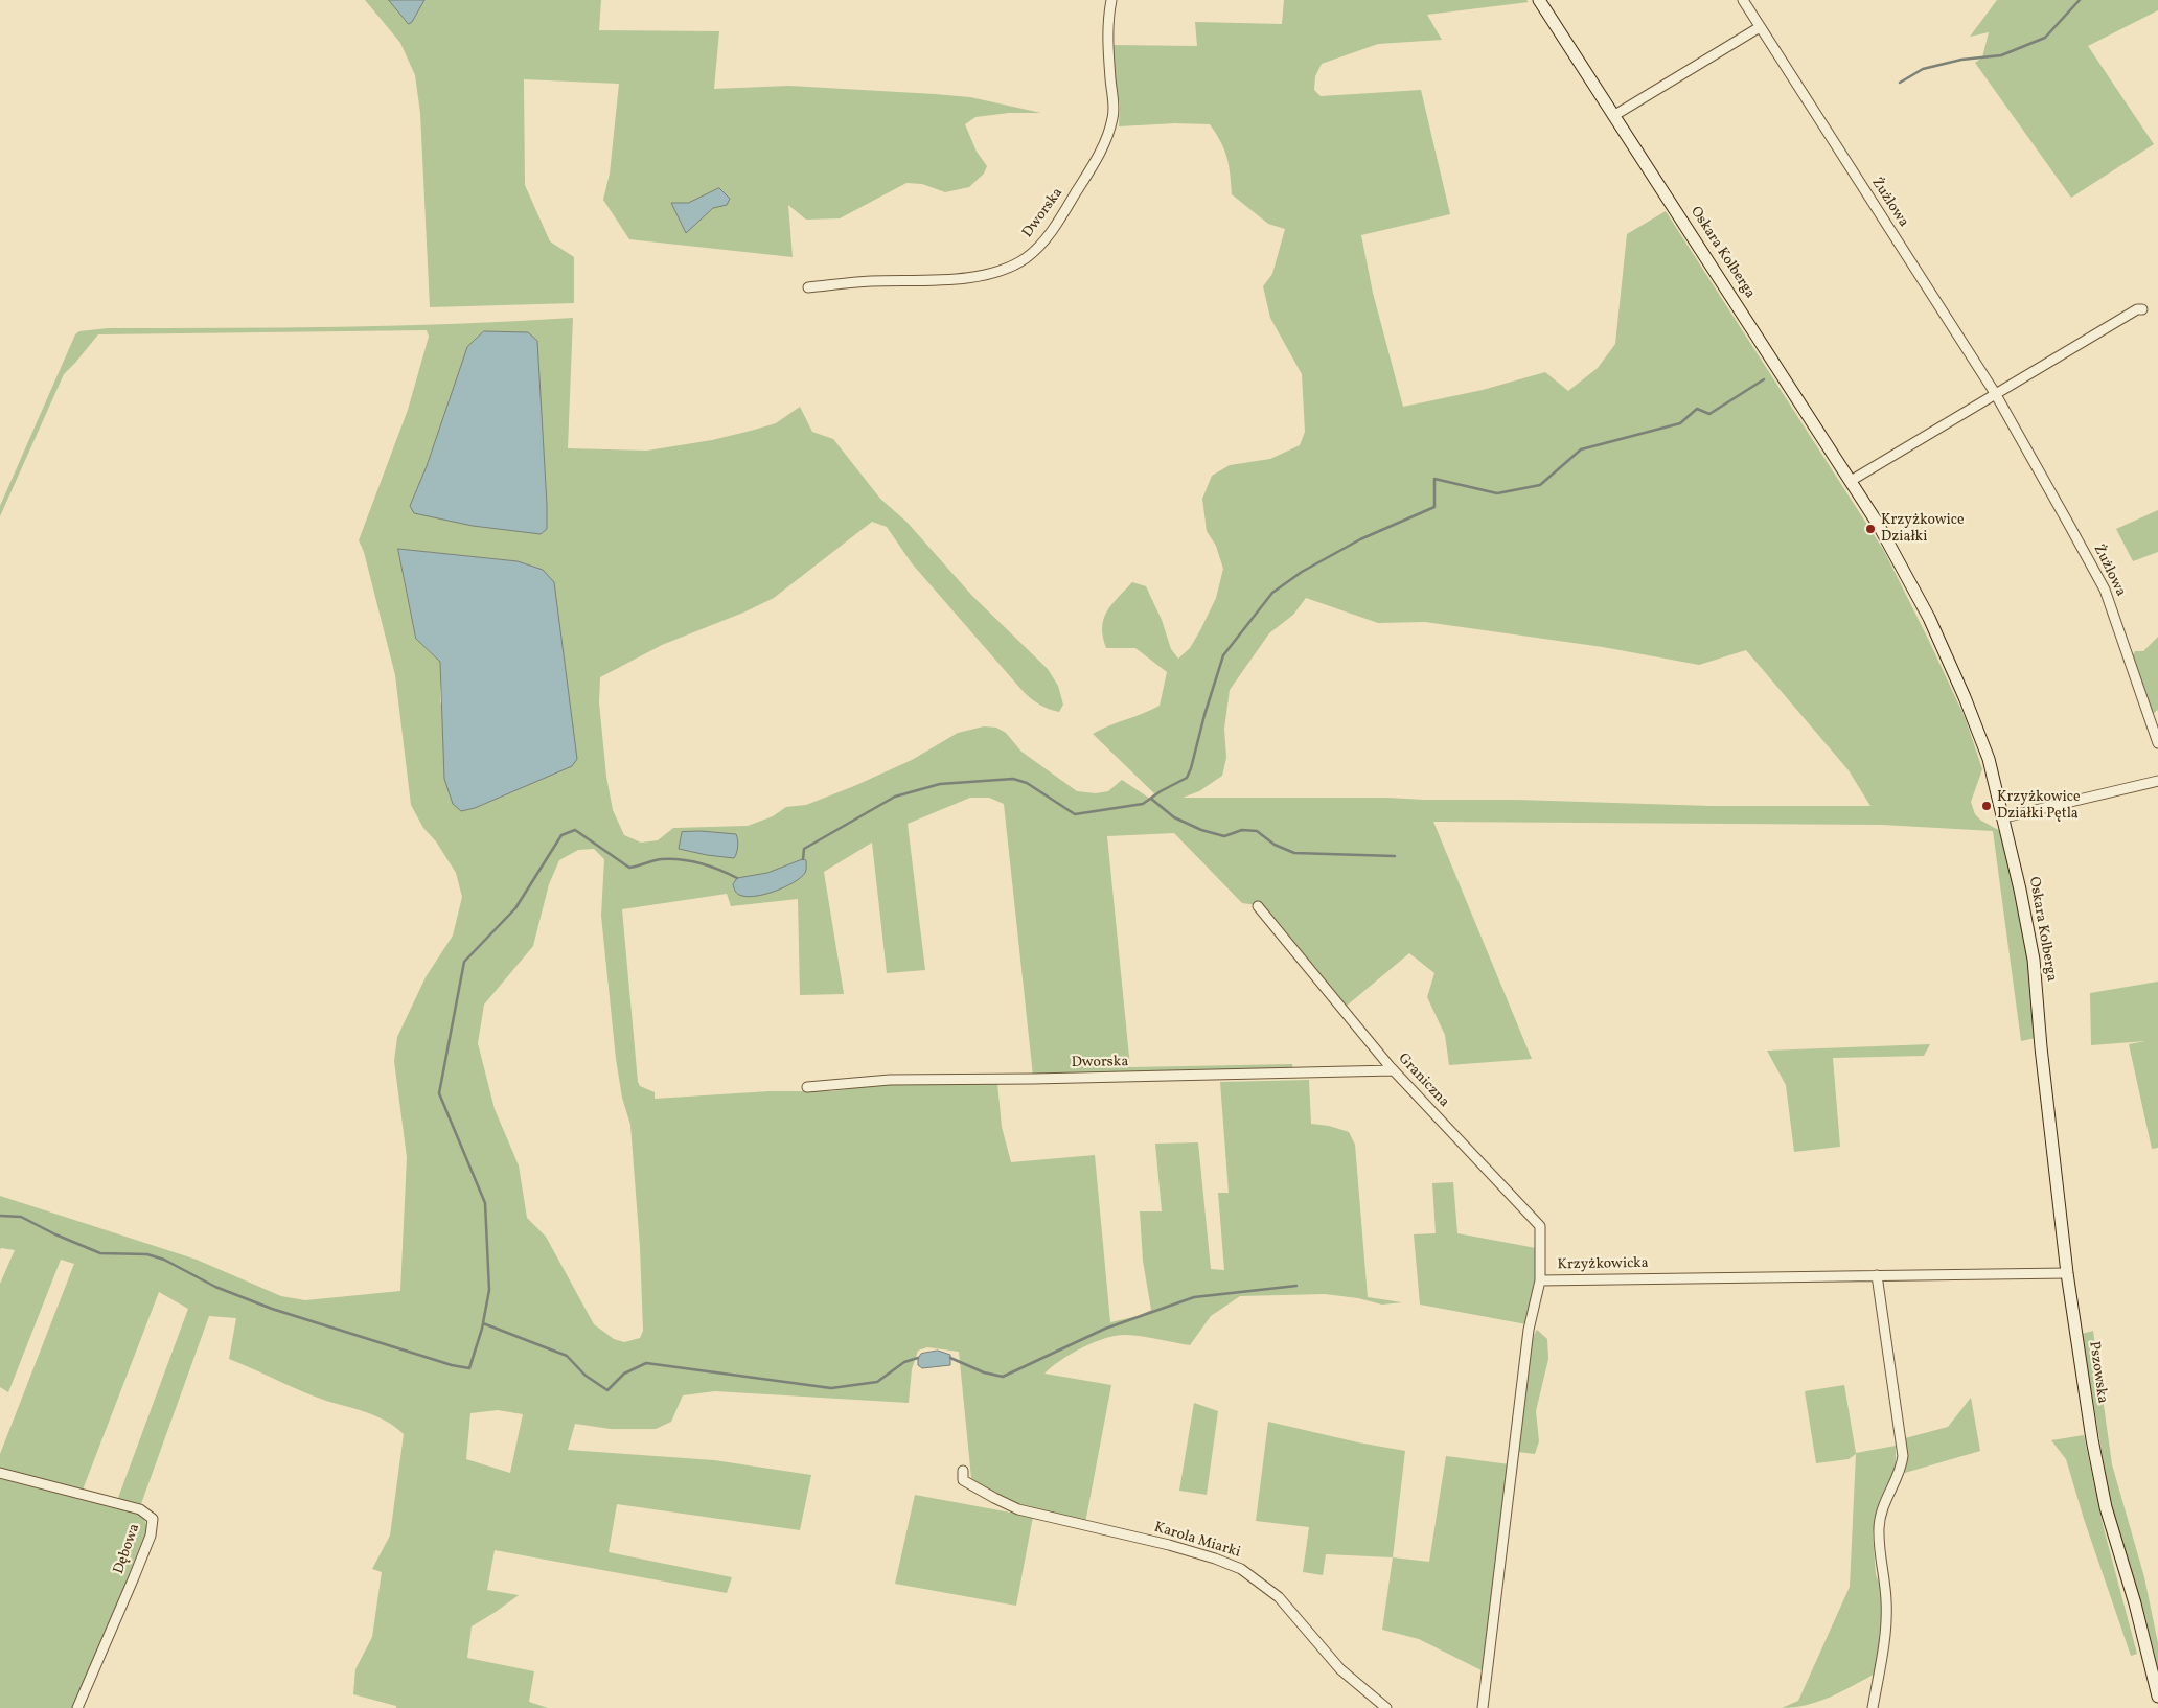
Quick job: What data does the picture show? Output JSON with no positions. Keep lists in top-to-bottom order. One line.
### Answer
{"streets":{"main road":["Oskara Kolberga","Pszowska"],"street":["Żużlowa","Dworska","Graniczna","Krzyżkowicka","Karola Miarki","Dębowa"]},"crossings":[["Dworska","Graniczna"],["Oskara Kolberga","Pszowska"],["Graniczna","Krzyżkowicka"],["Krzyżkowicka","Pszowska"]],"places":["Krzyżkowice Działki","Krzyżkowice Działki Pętla"]}
